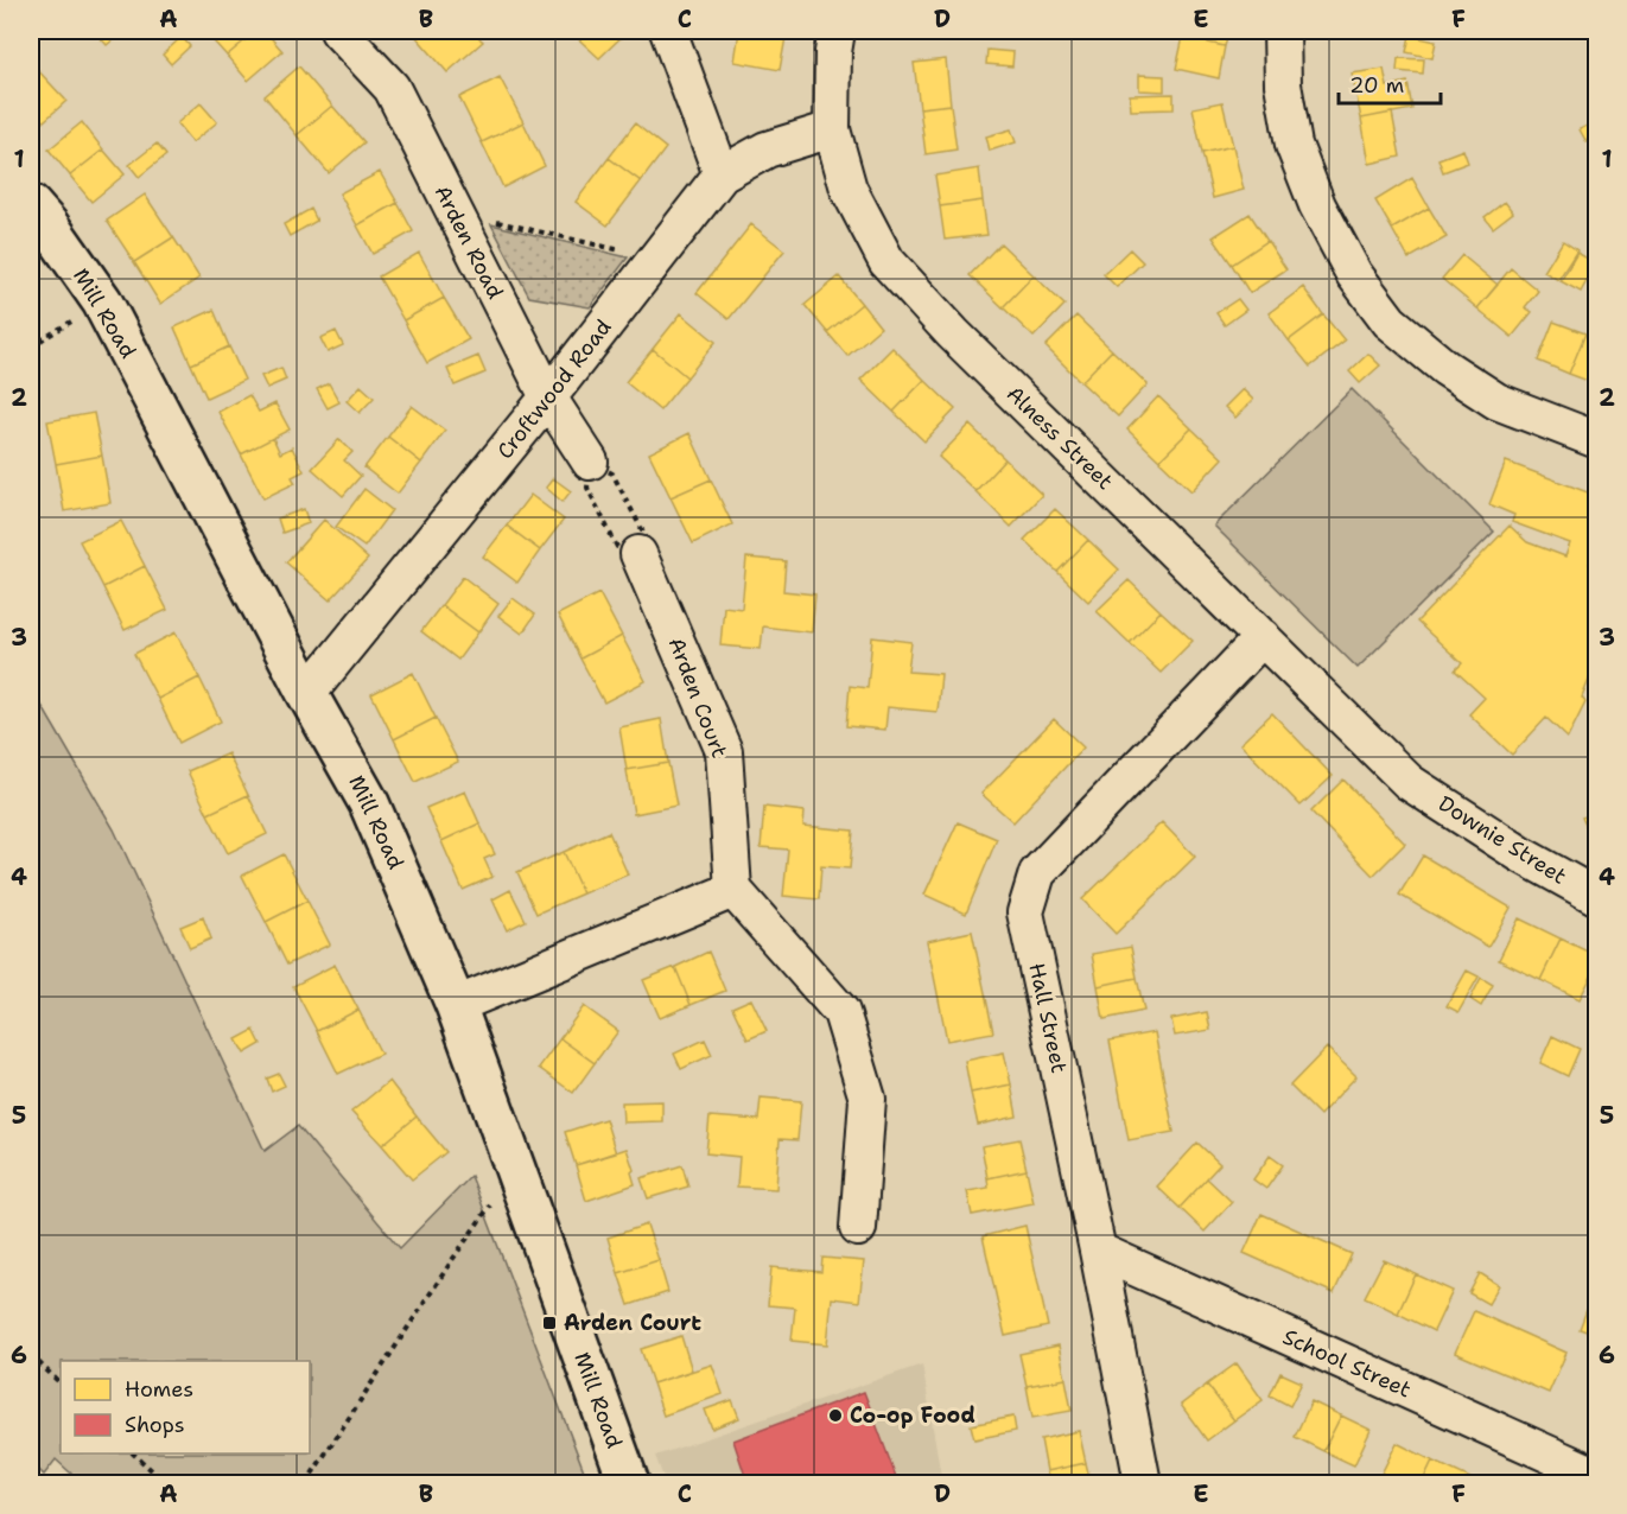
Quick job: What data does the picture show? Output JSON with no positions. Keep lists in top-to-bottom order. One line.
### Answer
{"streets":{"main road":["Mill Road"],"street":["Arden Road","Croftwood Road","Alness Street","Arden Court","Downie Street","Hall Street","School Street"]},"crossings":[["Arden Road","Croftwood Road"],["Mill Road","Croftwood Road"],["Croftwood Road","Alness Street"],["Alness Street","Downie Street"],["Alness Street","Hall Street"],["Hall Street","School Street"]],"places":{"transit":["Arden Court"],"other":["Co-op Food"]},"legend":["Homes","Shops"],"scale_bar":"20 m","grid":{"columns":["A","B","C","D","E","F"],"rows":["1","2","3","4","5","6"]}}
